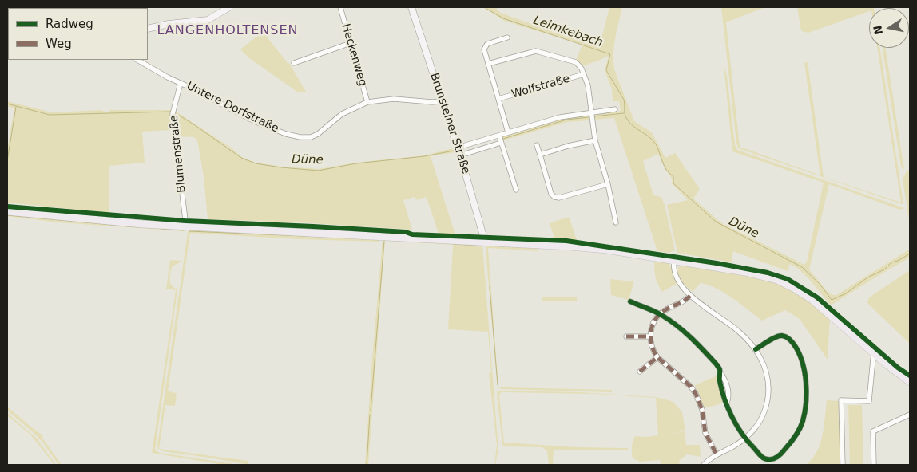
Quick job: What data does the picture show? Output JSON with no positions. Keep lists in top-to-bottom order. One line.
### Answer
{"streets":{"street":["Heckenweg","Wolfstraße","Untere Dorfstraße","Brunsteiner Straße","Blumenstraße"]},"crossings":[["Heckenweg","Untere Dorfstraße"],["Untere Dorfstraße","Brunsteiner Straße"],["Untere Dorfstraße","Blumenstraße"]],"districts":["LANGENHOLTENSEN"],"water":["Leimkebach","Düne"],"legend":["Radweg","Weg"],"north":"left"}
